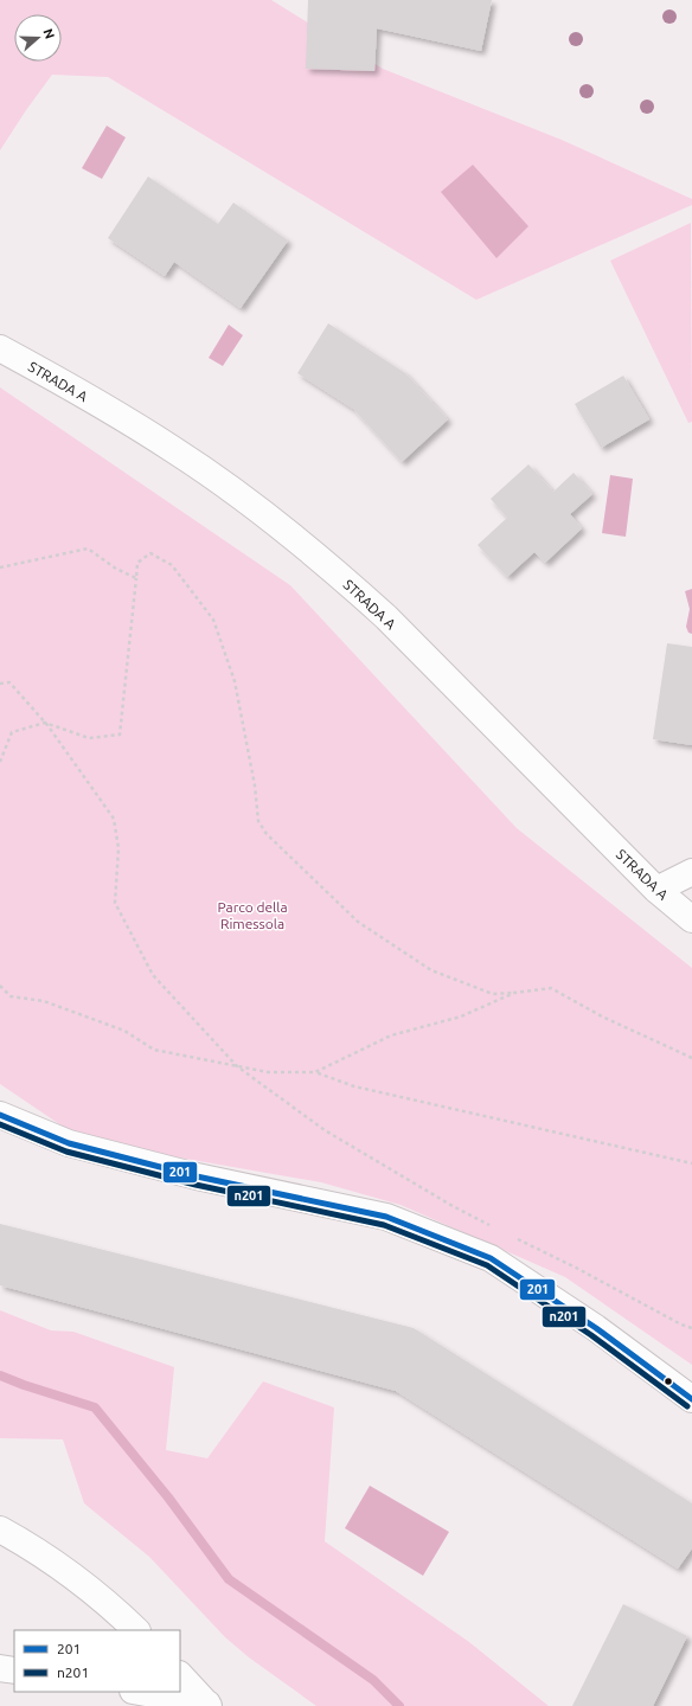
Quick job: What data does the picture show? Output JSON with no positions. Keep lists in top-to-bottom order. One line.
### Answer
{"streets":{"street":["STRADA A"]},"parks":["Parco della Rimessola"],"lines":["transit line 201","transit line n201"],"legend":["201","n201"],"north":"right"}
